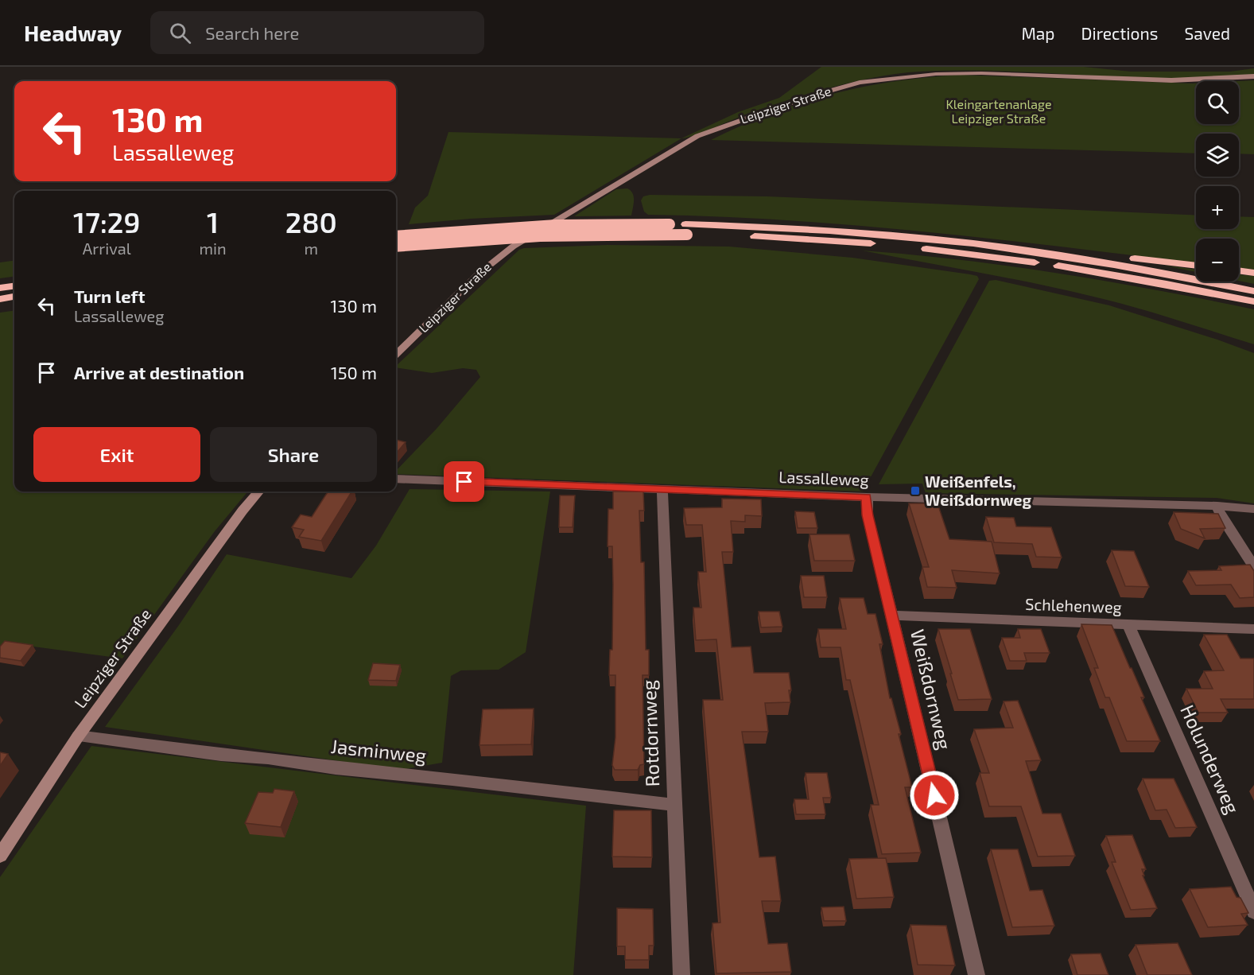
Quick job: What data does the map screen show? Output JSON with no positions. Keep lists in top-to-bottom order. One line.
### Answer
{"streets":{"street":["Leipziger Straße","Lassalleweg","Schlehenweg","Weißdornweg","Rotdornweg","Jasminweg","Holunderweg"]},"crossings":[["Leipziger Straße","Jasminweg"],["Lassalleweg","Weißdornweg"],["Lassalleweg","Rotdornweg"],["Schlehenweg","Weißdornweg"],["Schlehenweg","Holunderweg"],["Rotdornweg","Jasminweg"]],"parks":["Kleingartenanlage Leipziger Straße"],"places":{"transit":["Weißenfels, Weißdornweg"]},"page":{"header":"Headway","search":"Search here","nav":["Map","Directions","Saved"],"map_buttons":["+","−"],"turn":["130 m","Lassalleweg"],"eta":["17:29","Arrival","1","min","280","m"],"list":[{"name":"Turn left","note":"Lassalleweg","value":"130 m"},{"name":"Arrive at destination","value":"150 m"}],"buttons":["Exit","Share"]}}
